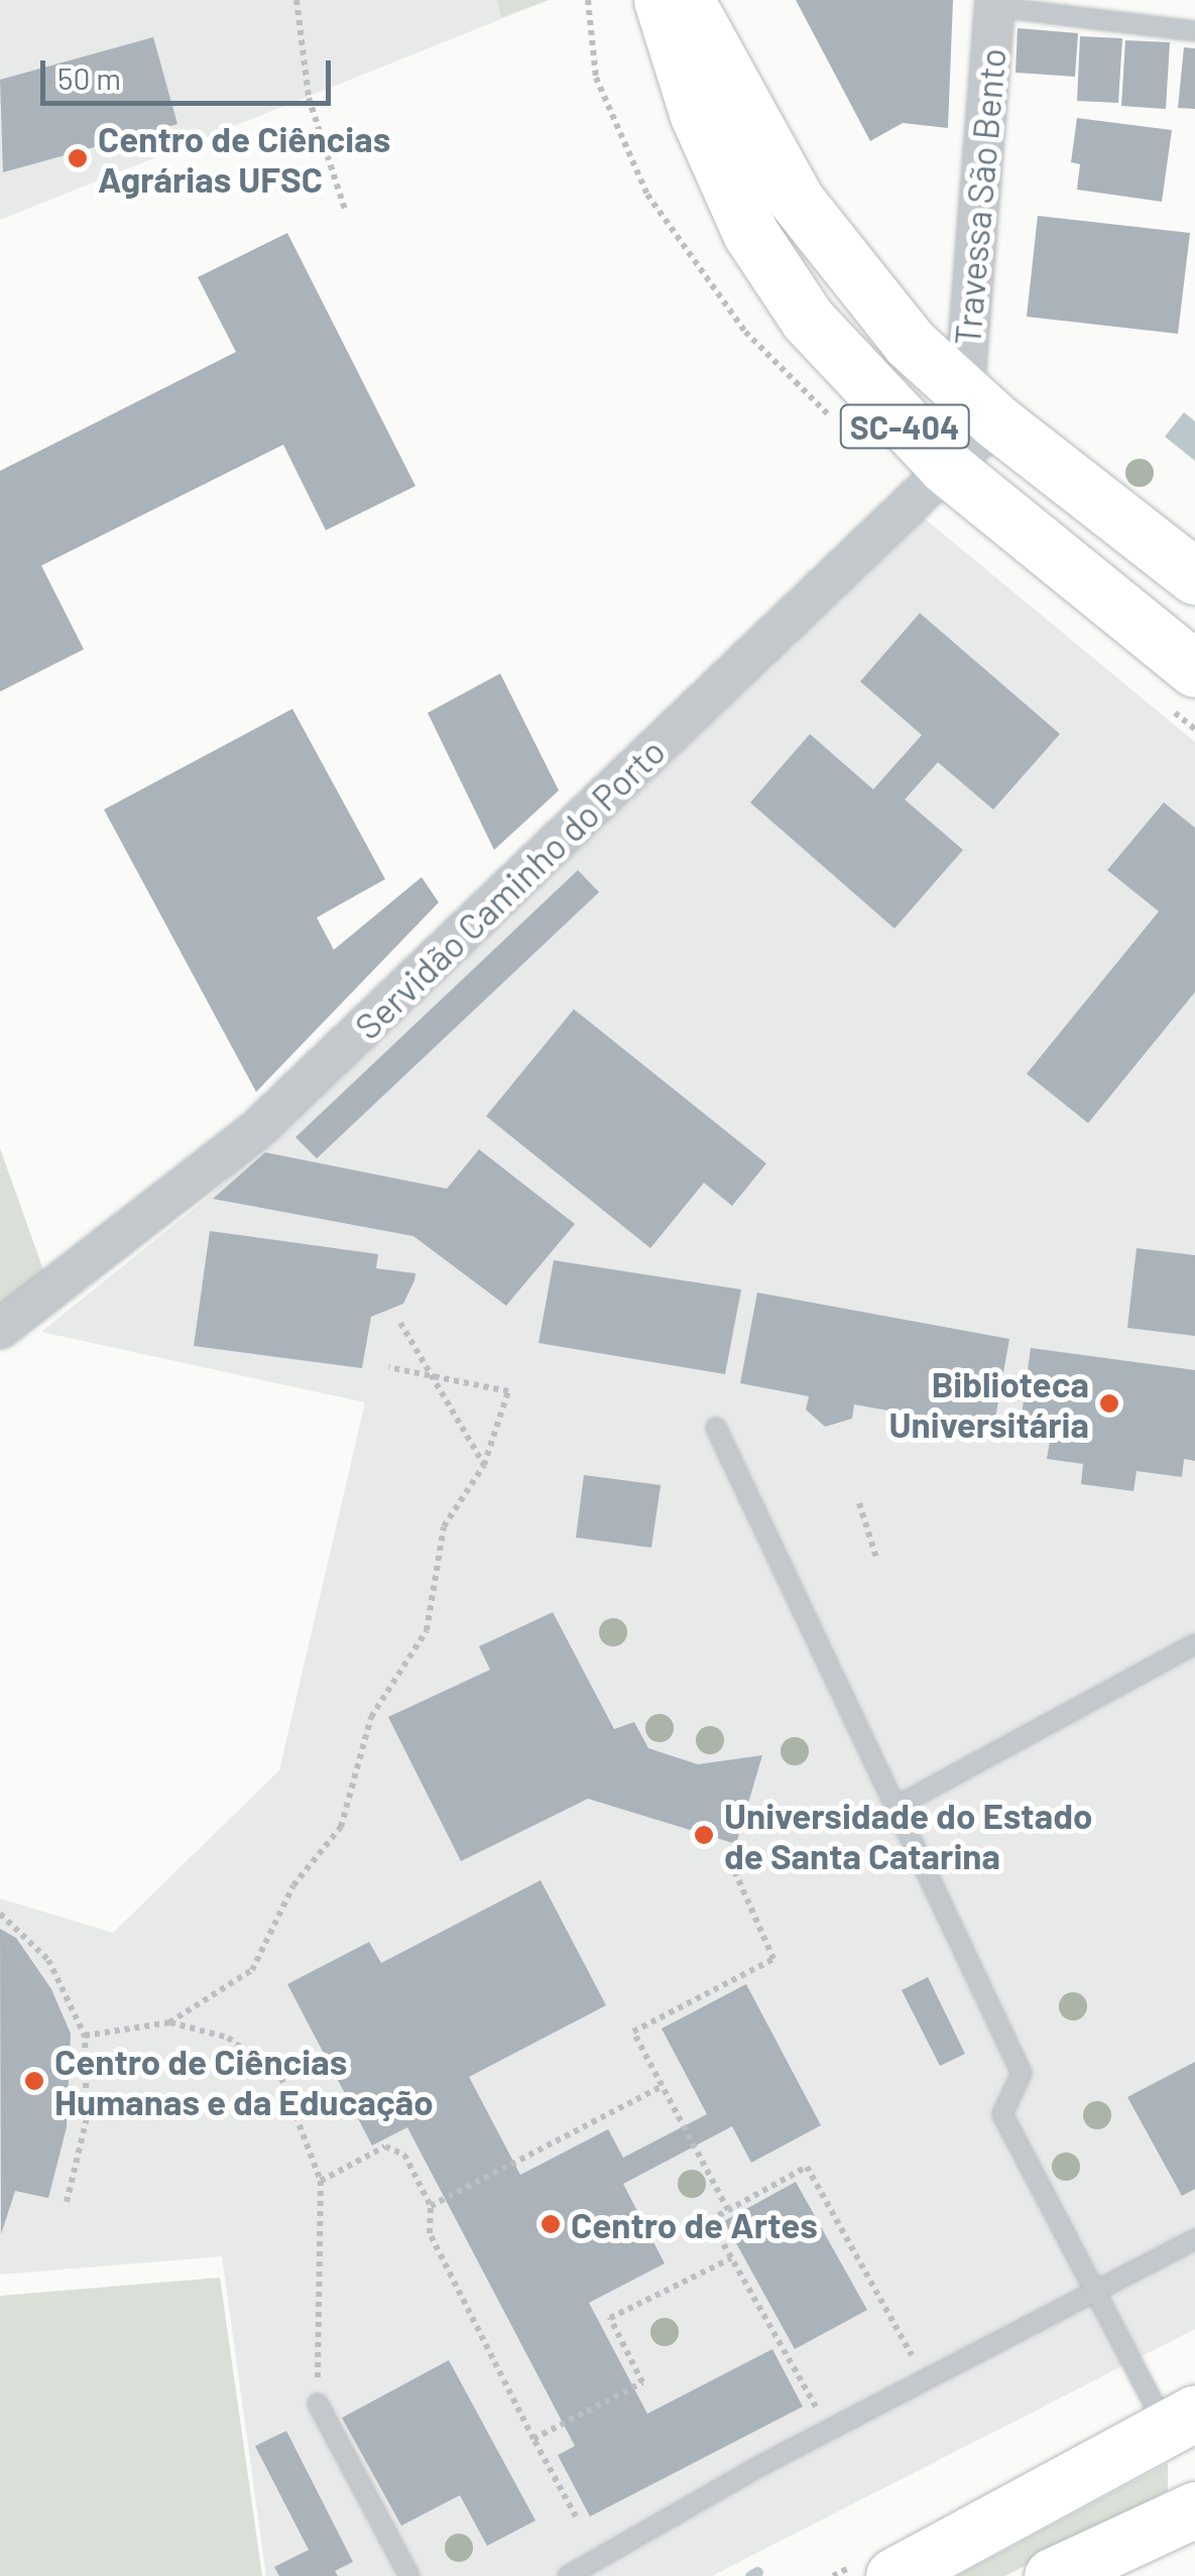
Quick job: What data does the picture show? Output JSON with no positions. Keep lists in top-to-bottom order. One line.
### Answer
{"streets":{"main road":["SC-404"],"street":["Travessa São Bento","Servidão Caminho do Porto"]},"crossings":[["Travessa São Bento","SC-404"],["Travessa São Bento","Servidão Caminho do Porto"],["SC-404","Servidão Caminho do Porto"]],"places":["Centro de Ciências Agrárias UFSC","Biblioteca Universitária","Universidade do Estado de Santa Catarina","Centro de Ciências Humanas e da Educação","Centro de Artes"],"scale_bar":"50 m"}
